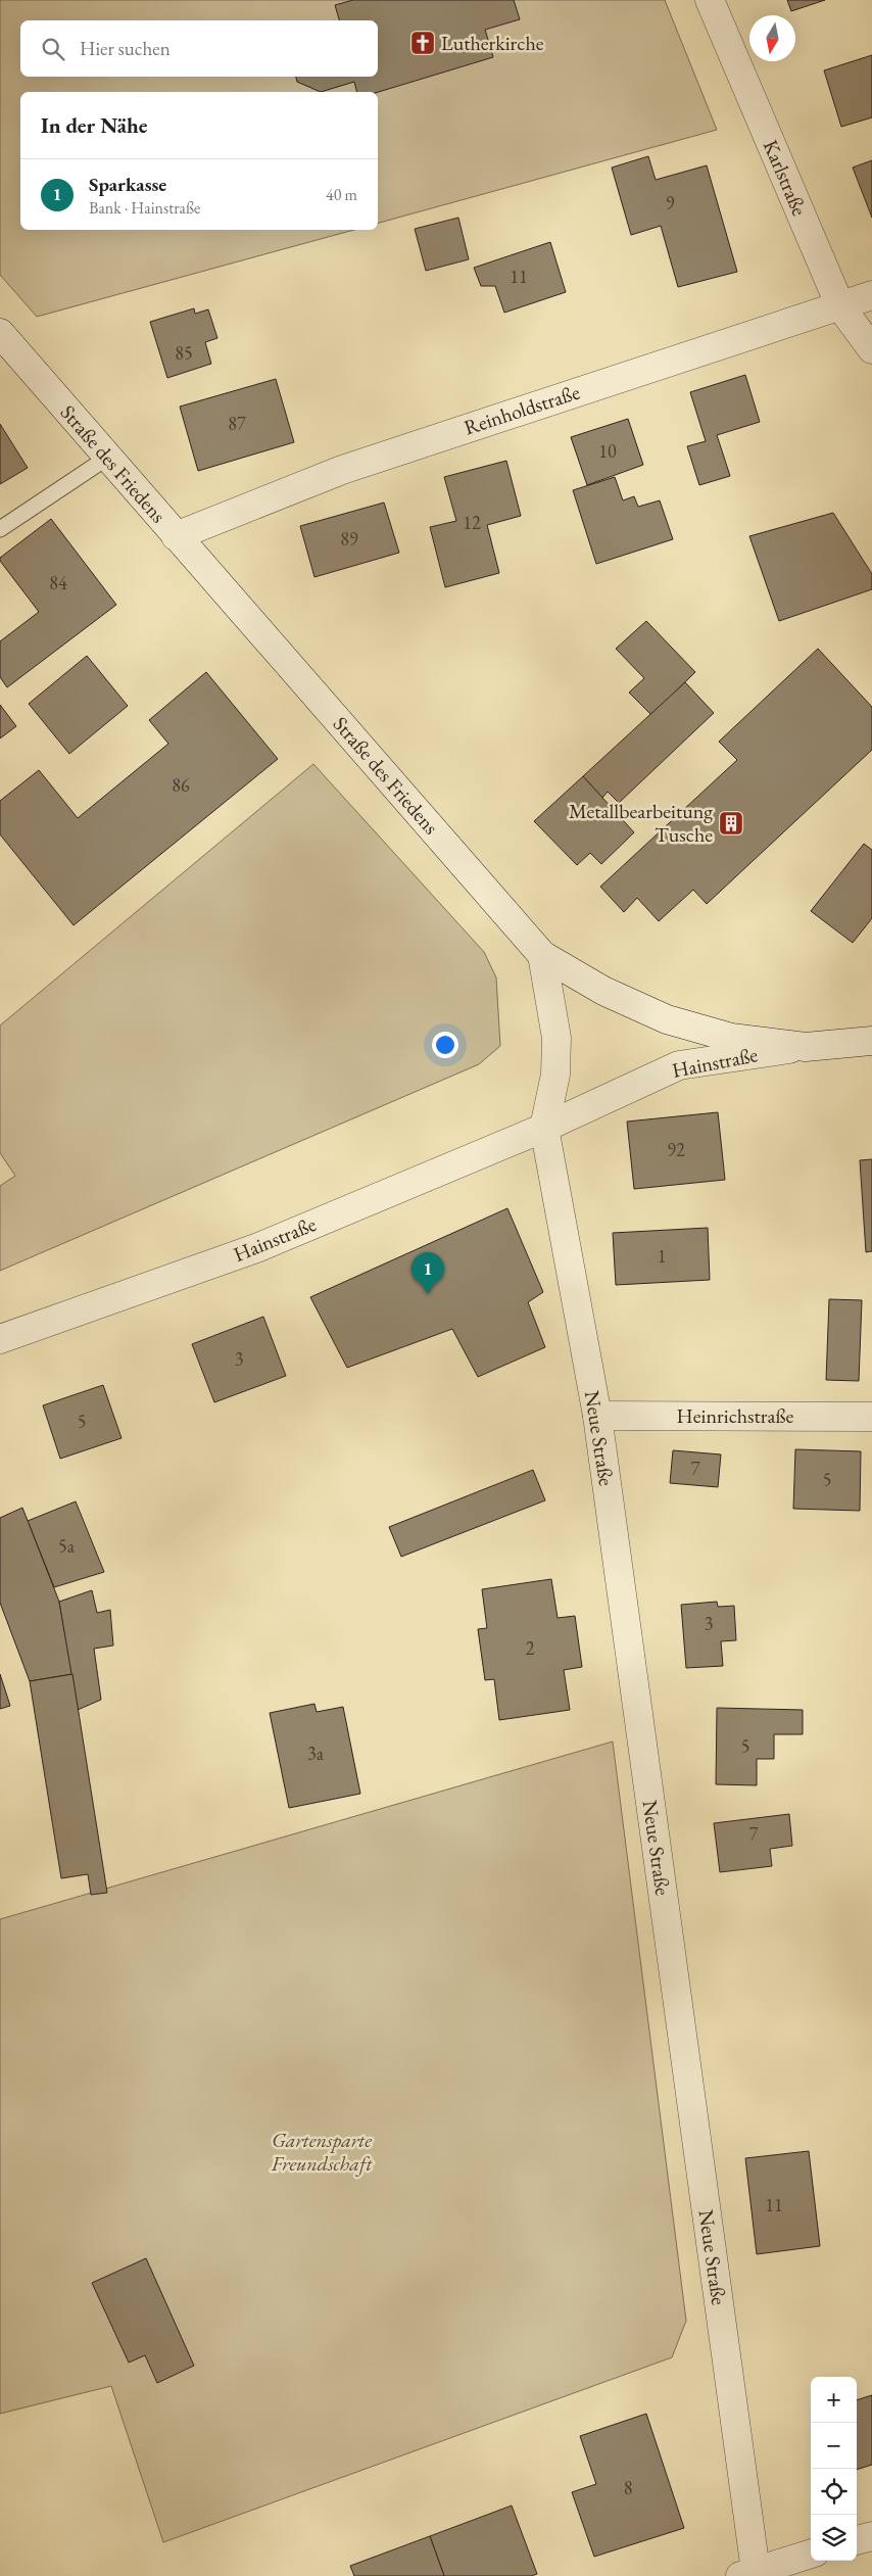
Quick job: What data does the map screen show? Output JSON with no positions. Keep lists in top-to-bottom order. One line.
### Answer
{"streets":{"street":["Karlstraße","Reinholdstraße","Straße des Friedens","Hainstraße","Heinrichstraße","Neue Straße"]},"crossings":[["Karlstraße","Reinholdstraße"],["Reinholdstraße","Straße des Friedens"],["Straße des Friedens","Hainstraße"],["Hainstraße","Neue Straße"],["Heinrichstraße","Neue Straße"]],"parks":["Gartensparte Freundschaft"],"places":{"church":["Lutherkirche"],"building":["Metallbearbeitung Tusche"]},"house_numbers":["9","11","85","87","10","12","89","84","86","92","1","3","5","7","5","5a","3","2","5","3a","7","11","8"],"north":"bottom","page":{"search":"Hier suchen","heading":"In der Nähe","list":[{"mark":"1","name":"Sparkasse","note":"Bank · Hainstraße","value":"40 m"}],"pins":"1","map_buttons":["+","−"]}}
